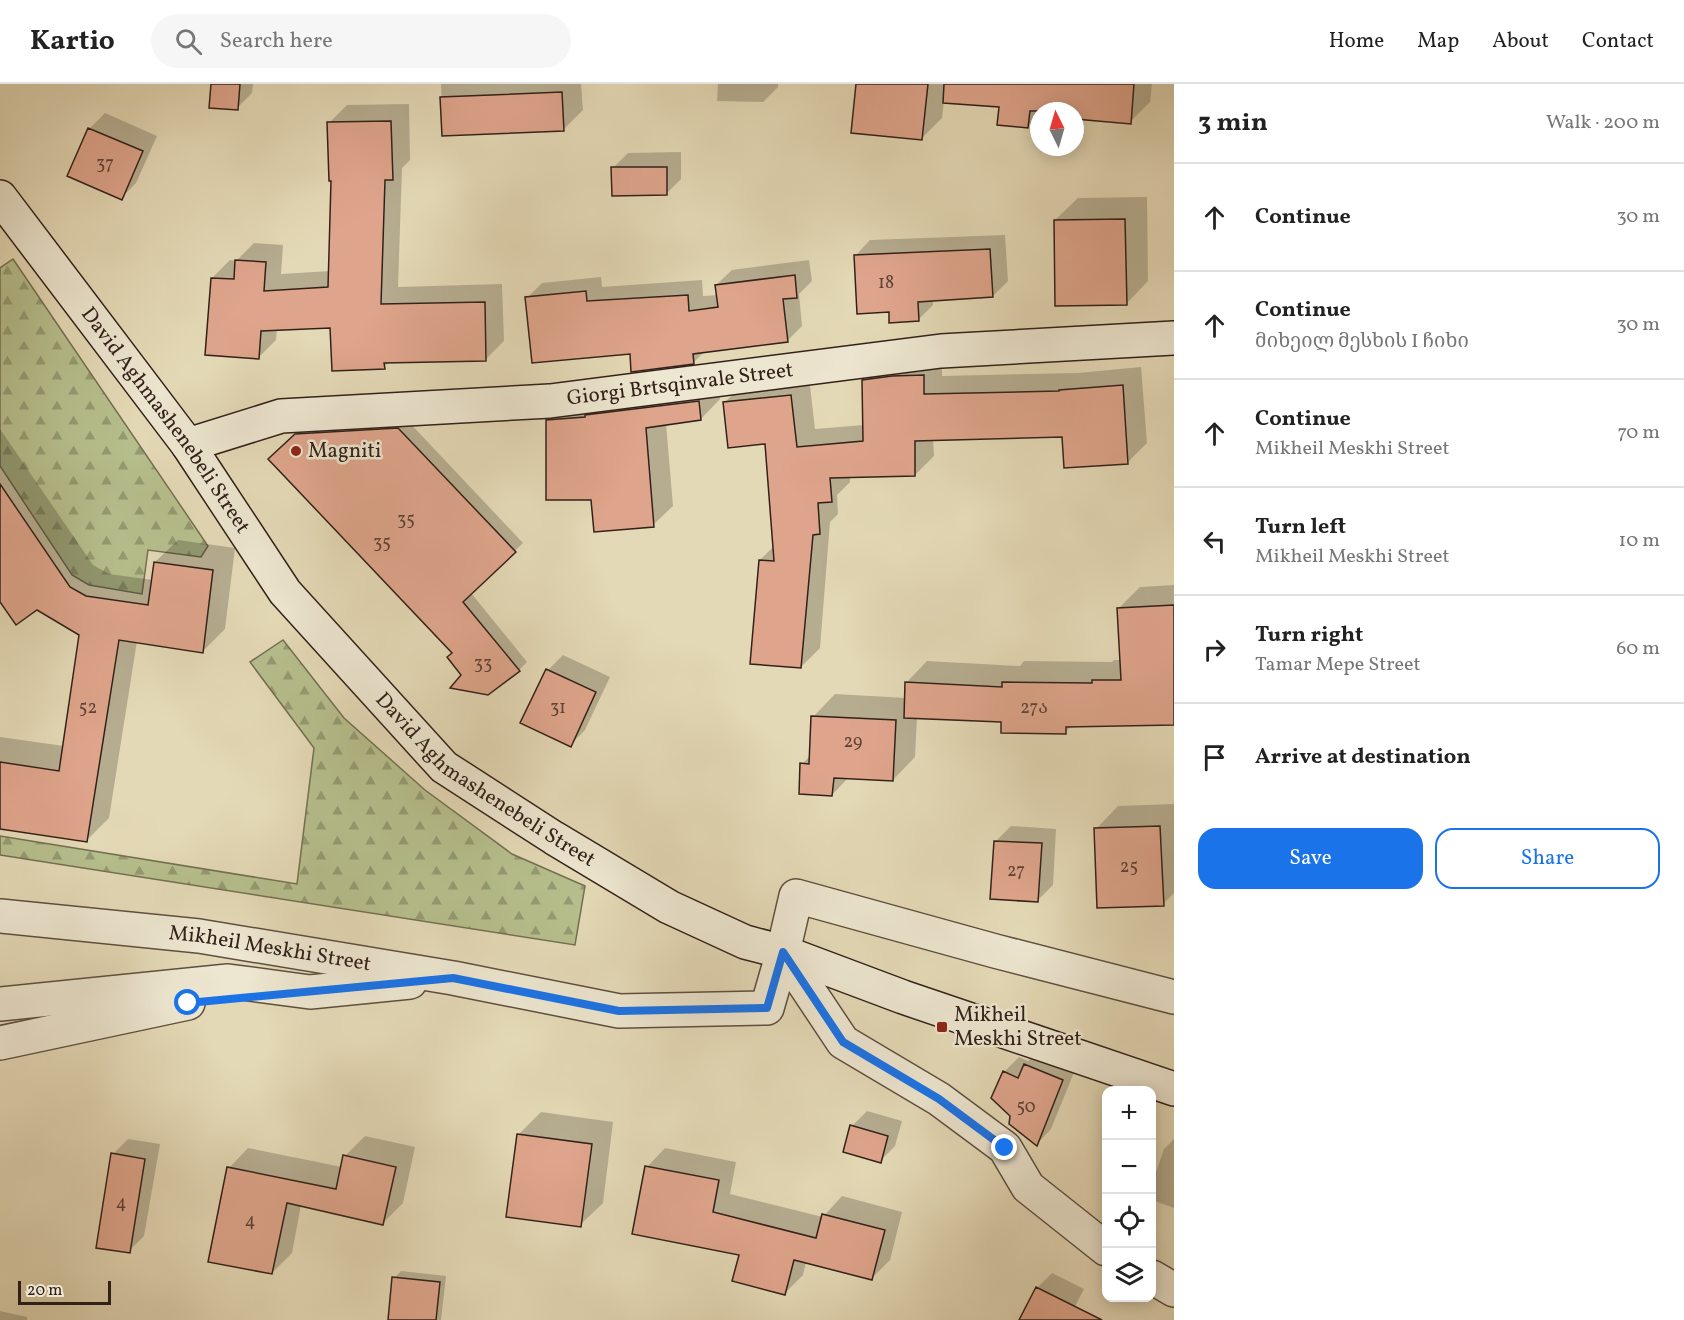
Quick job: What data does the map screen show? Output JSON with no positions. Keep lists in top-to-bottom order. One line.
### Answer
{"streets":{"street":["Giorgi Brtsqinvale Street","David Aghmashenebeli Street","Mikheil Meskhi Street"]},"crossings":[["Giorgi Brtsqinvale Street","David Aghmashenebeli Street"],["David Aghmashenebeli Street","Mikheil Meskhi Street"]],"places":{"other":["Magniti"],"transit":["Mikheil Meskhi Street"]},"house_numbers":["37","18","35","35","33","52","31","27ა","29","25","27","50","4","4"],"scale_bar":"20 m","north":"top","page":{"header":"Kartio","search":"Search here","nav":["Home","Map","About","Contact"],"heading":["3 min","Walk · 200 m"],"list":[["Continue","30 m"],["Continue","მიხეილ მესხის I ჩიხი","30 m"],["Continue","Mikheil Meskhi Street","70 m"],["Turn left","Mikheil Meskhi Street","10 m"],["Turn right","Tamar Mepe Street","60 m"],"Arrive at destination"],"buttons":["Save","Share"],"map_buttons":["+","−"],"scale":"20 m"}}
